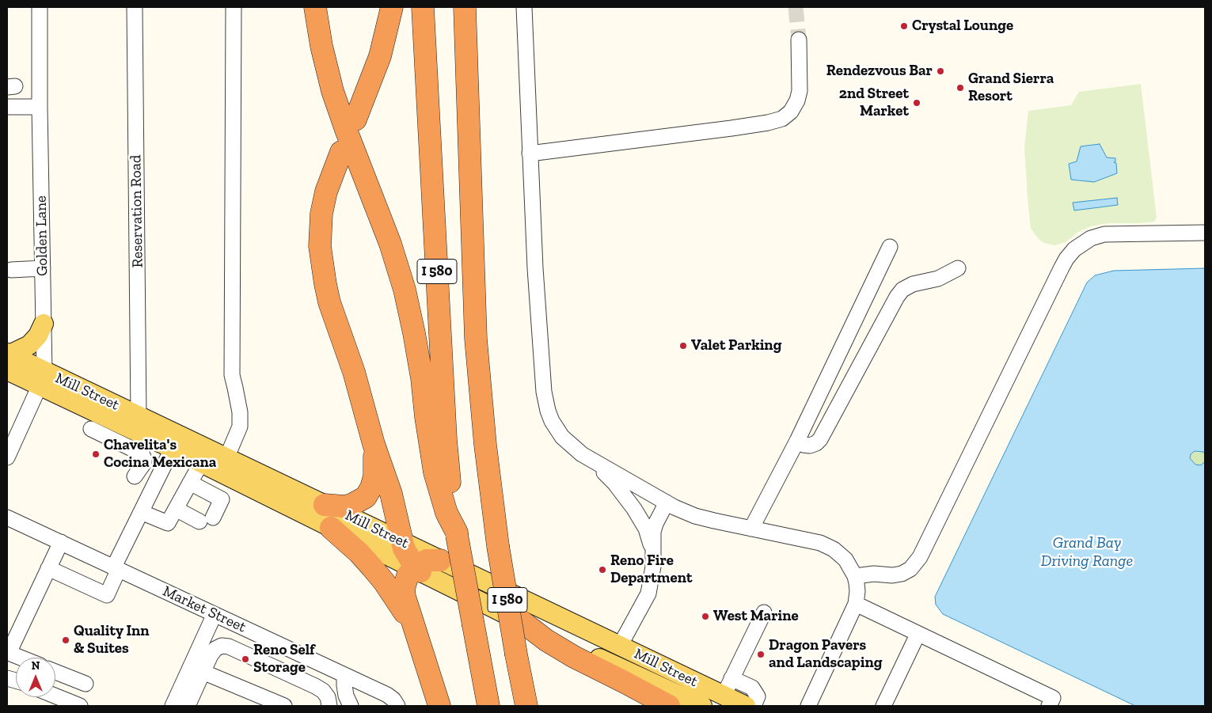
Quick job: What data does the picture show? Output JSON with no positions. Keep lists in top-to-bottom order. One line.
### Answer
{"streets":{"highway":["I 580"],"main road":["Mill Street"],"street":["Reservation Road","Golden Lane","Market Street"]},"crossings":[["Reservation Road","Mill Street"],["Golden Lane","Mill Street"]],"water":["Grand Bay Driving Range"],"places":["Crystal Lounge","Rendezvous Bar","Grand Sierra Resort","2nd Street Market","Valet Parking","Chavelita's Cocina Mexicana","Reno Fire Department","West Marine","Quality Inn & Suites","Dragon Pavers and Landscaping","Reno Self Storage"],"north":"top"}
